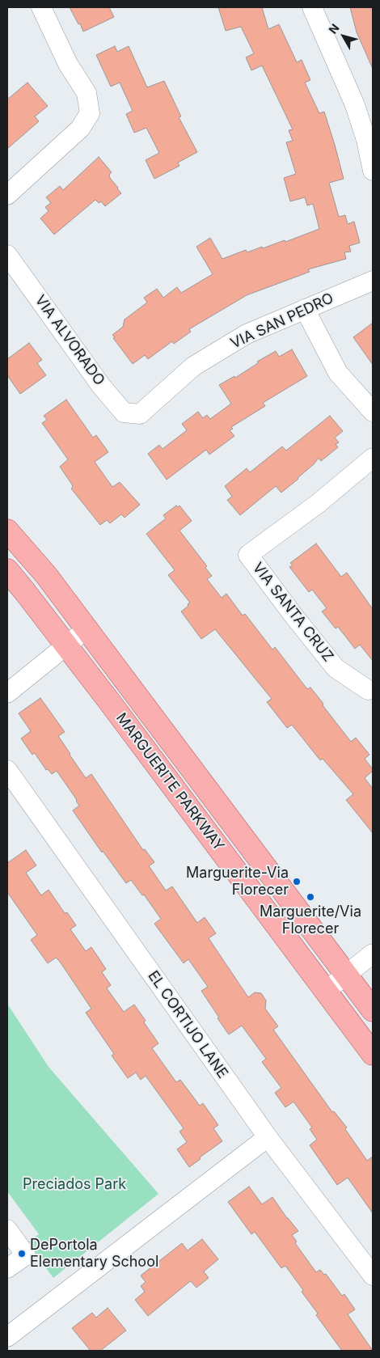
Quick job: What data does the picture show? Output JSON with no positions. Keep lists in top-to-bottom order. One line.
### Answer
{"streets":{"main road":["MARGUERITE PARKWAY"],"street":["VIA SAN PEDRO","VIA ALVORADO","VIA SANTA CRUZ","EL CORTIJO LANE"]},"crossings":[["VIA SAN PEDRO","VIA ALVORADO"]],"parks":["Preciados Park"],"places":["Marguerite-Via Florecer","Marguerite/Via Florecer","DePortola Elementary School"],"north":"top left"}
